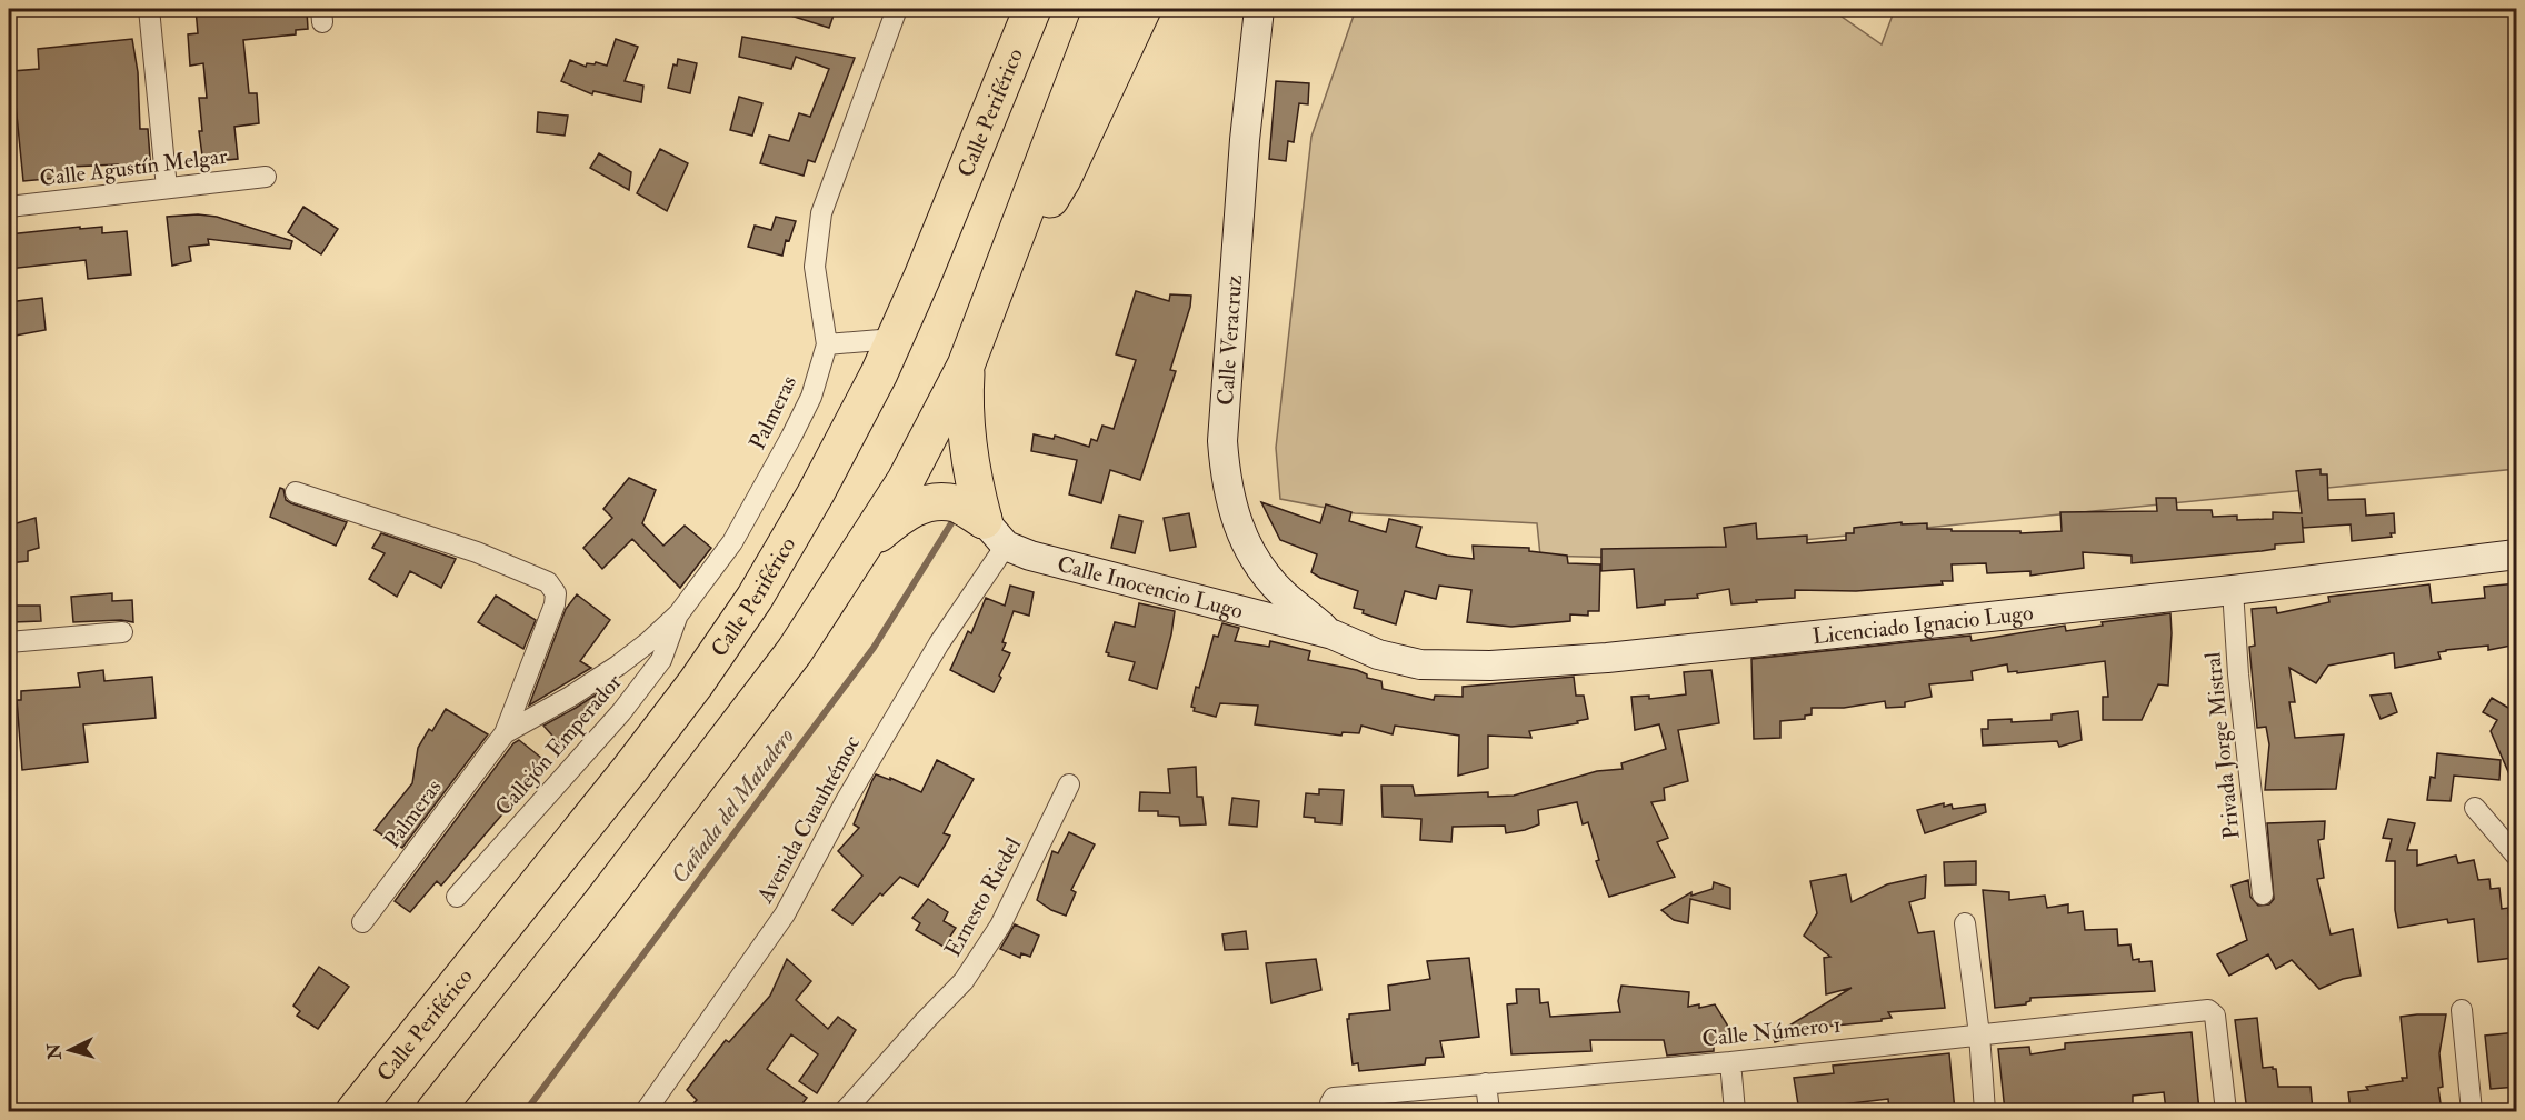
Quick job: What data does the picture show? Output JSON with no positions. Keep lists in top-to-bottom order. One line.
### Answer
{"streets":{"highway":["Calle Periférico"],"main road":["Calle Veracruz","Calle Inocencio Lugo","Licenciado Ignacio Lugo"],"street":["Calle Agustín Melgar","Palmeras","Callejón Emperador","Privada Jorge Mistral","Avenida Cuauhtémoc","Ernesto Riedel","Calle Número 1"]},"crossings":[["Calle Veracruz","Calle Inocencio Lugo"],["Calle Veracruz","Licenciado Ignacio Lugo"],["Palmeras","Callejón Emperador"],["Calle Inocencio Lugo","Licenciado Ignacio Lugo"],["Calle Inocencio Lugo","Avenida Cuauhtémoc"],["Licenciado Ignacio Lugo","Privada Jorge Mistral"]],"water":["Cañada del Matadero"],"north":"left"}
